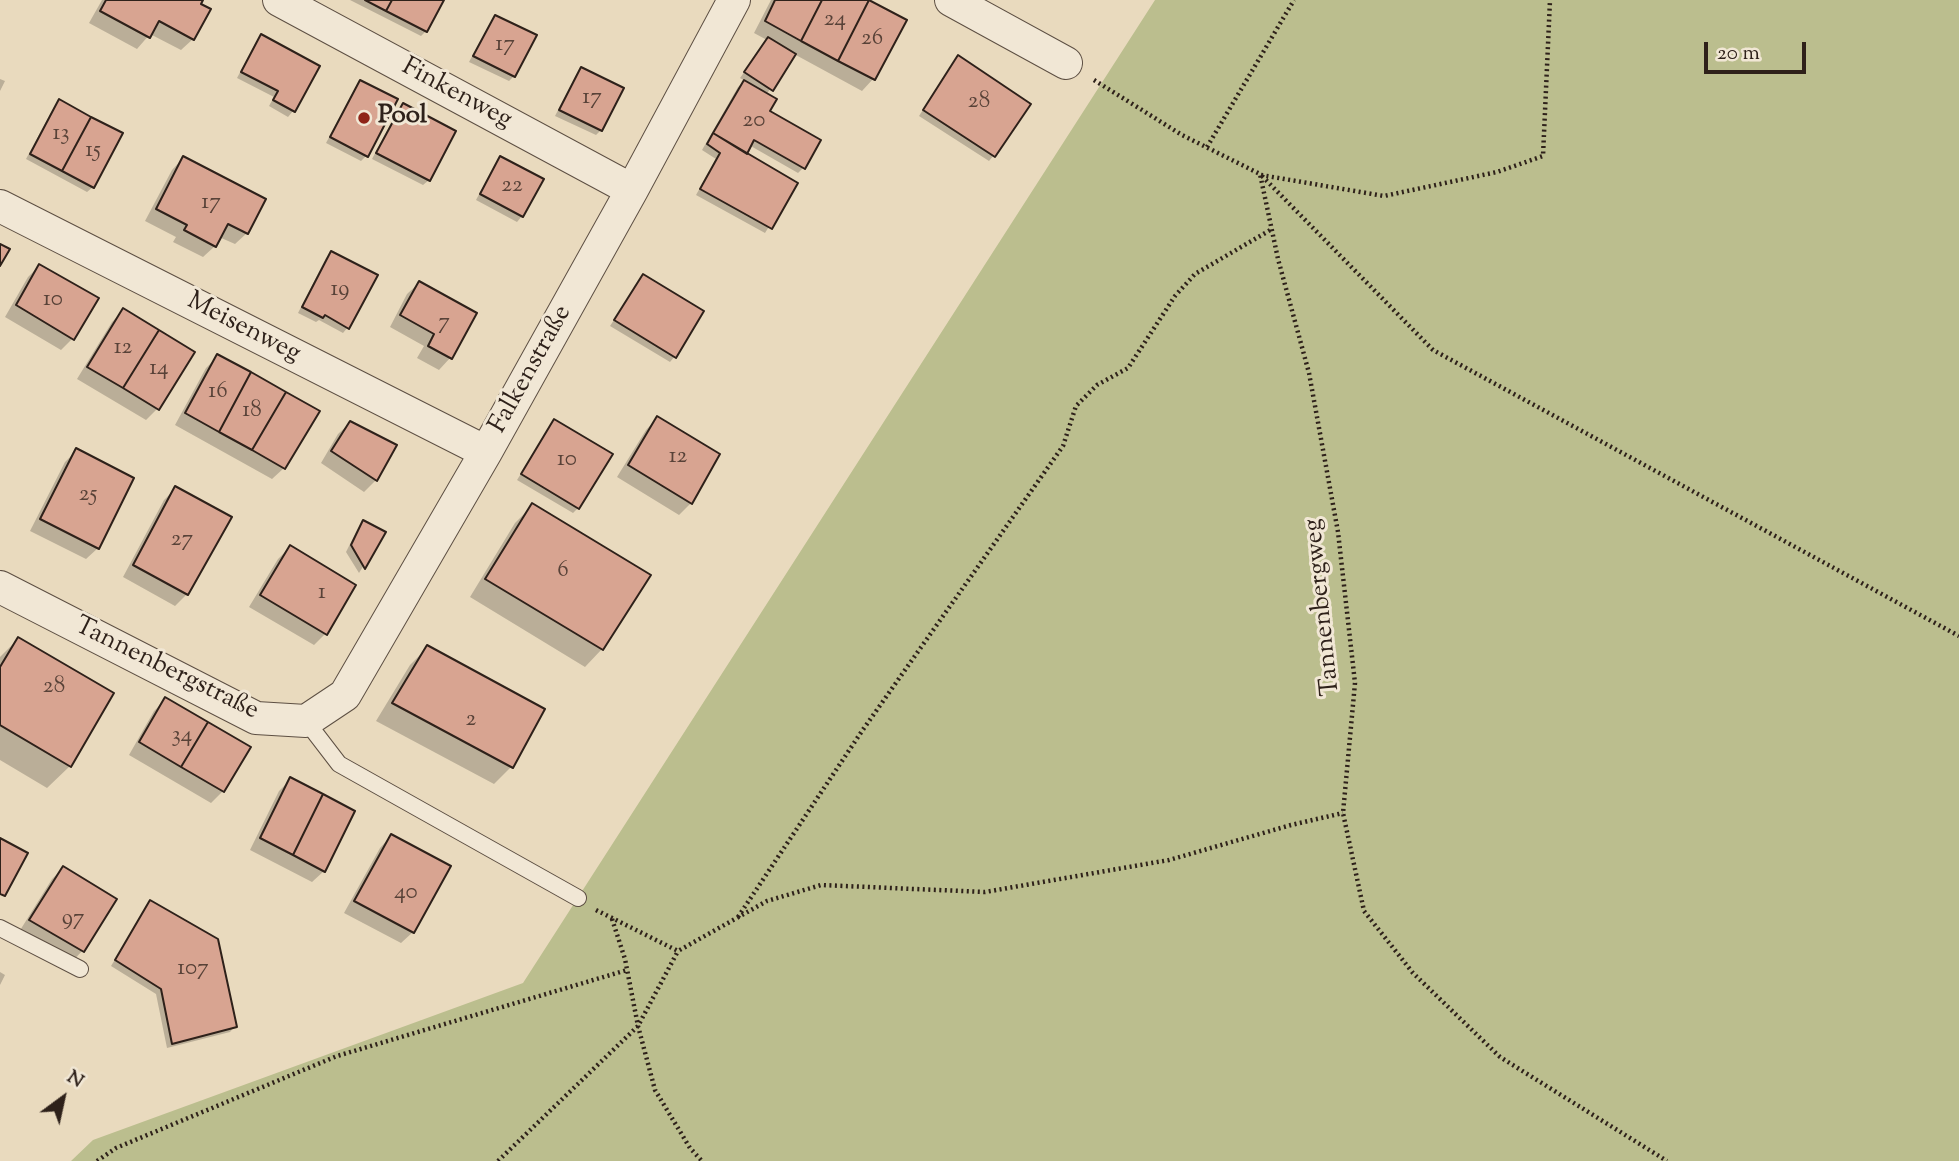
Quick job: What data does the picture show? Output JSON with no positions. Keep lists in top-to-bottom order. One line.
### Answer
{"streets":{"street":["Finkenweg","Meisenweg","Falkenstraße","Tannenbergstraße"],"path":["Tannenbergweg"]},"crossings":[["Finkenweg","Falkenstraße"],["Meisenweg","Falkenstraße"],["Falkenstraße","Tannenbergstraße"]],"places":["Pool"],"house_numbers":["24","26","17","17","28","20","13","15","22","17","19","10","7","12","14","16","18","12","10","25","27","6","1","28","2","34","40","97","107"],"scale_bar":"20 m","north":"top right"}
